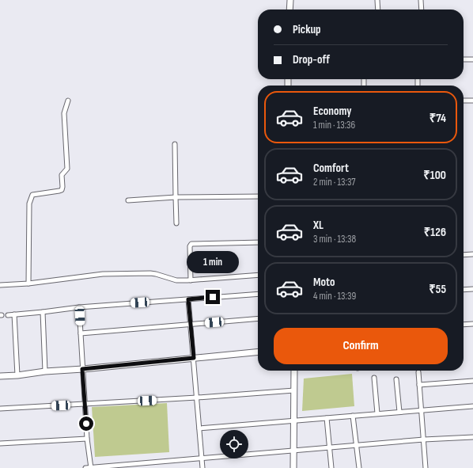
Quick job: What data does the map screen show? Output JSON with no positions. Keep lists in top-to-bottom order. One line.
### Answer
{"page":{"banner":["Pickup","Drop-off"],"list":[{"name":"Economy","note":"1 min · 13:36","value":"₹74"},{"name":"Comfort","note":"2 min · 13:37","value":"₹100"},{"name":"XL","note":"3 min · 13:38","value":"₹126"},{"name":"Moto","note":"4 min · 13:39","value":"₹55"}],"bubble":"1 min","buttons":"Confirm"}}
